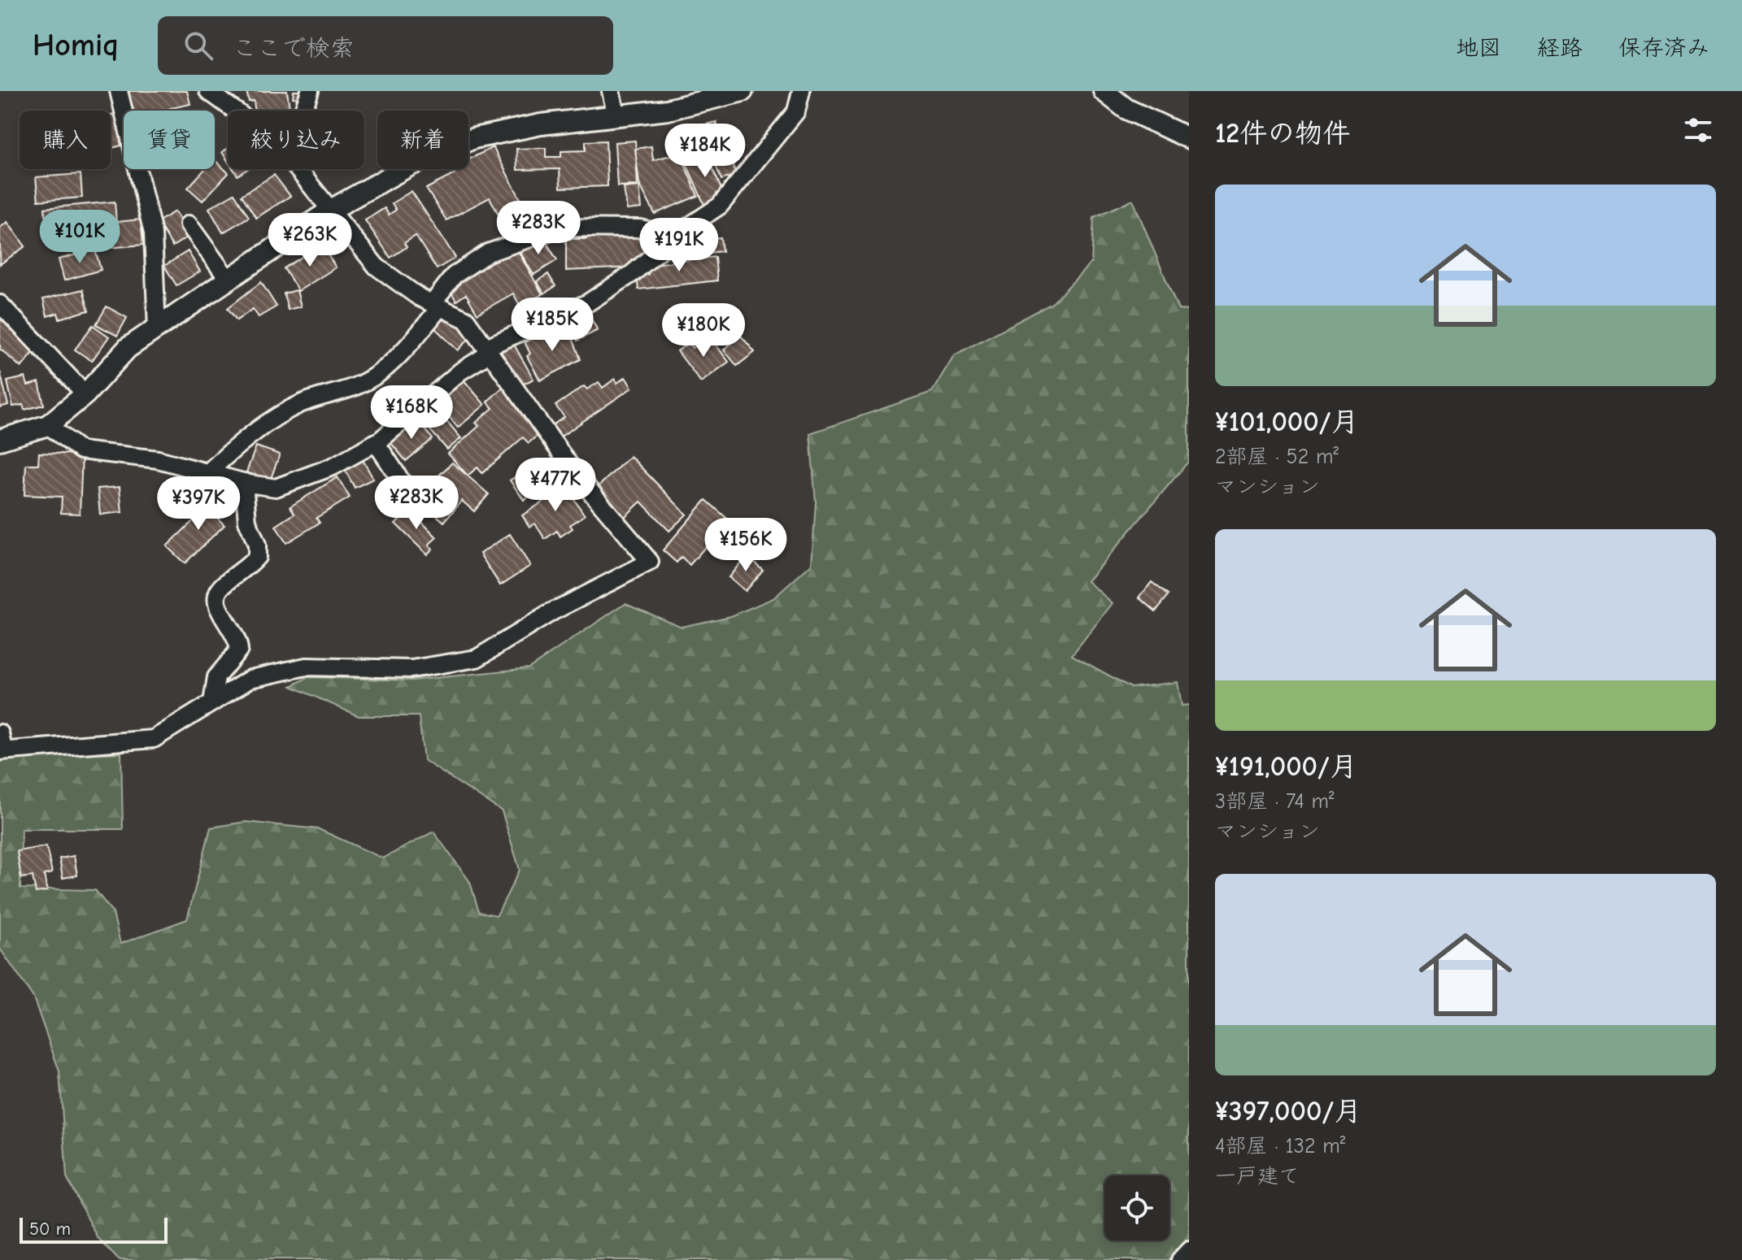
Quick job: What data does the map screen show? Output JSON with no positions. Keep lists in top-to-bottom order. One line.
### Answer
{"scale_bar":"50 m","page":{"header":"Homiq","search":"ここで検索","nav":["地図","経路","保存済み"],"heading":"12件の物件","chip":["購入","賃貸","絞り込み","新着"],"price":["¥184K","¥283K","¥101K","¥263K","¥191K","¥185K","¥180K","¥168K","¥477K","¥283K","¥397K","¥156K"],"list":[{"name":"¥101,000/月","note":"2部屋 · 52 m² · マンション"},{"name":"¥191,000/月","note":"3部屋 · 74 m² · マンション"},{"name":"¥397,000/月","note":"4部屋 · 132 m² · 一戸建て"}],"scale":"50 m"}}
